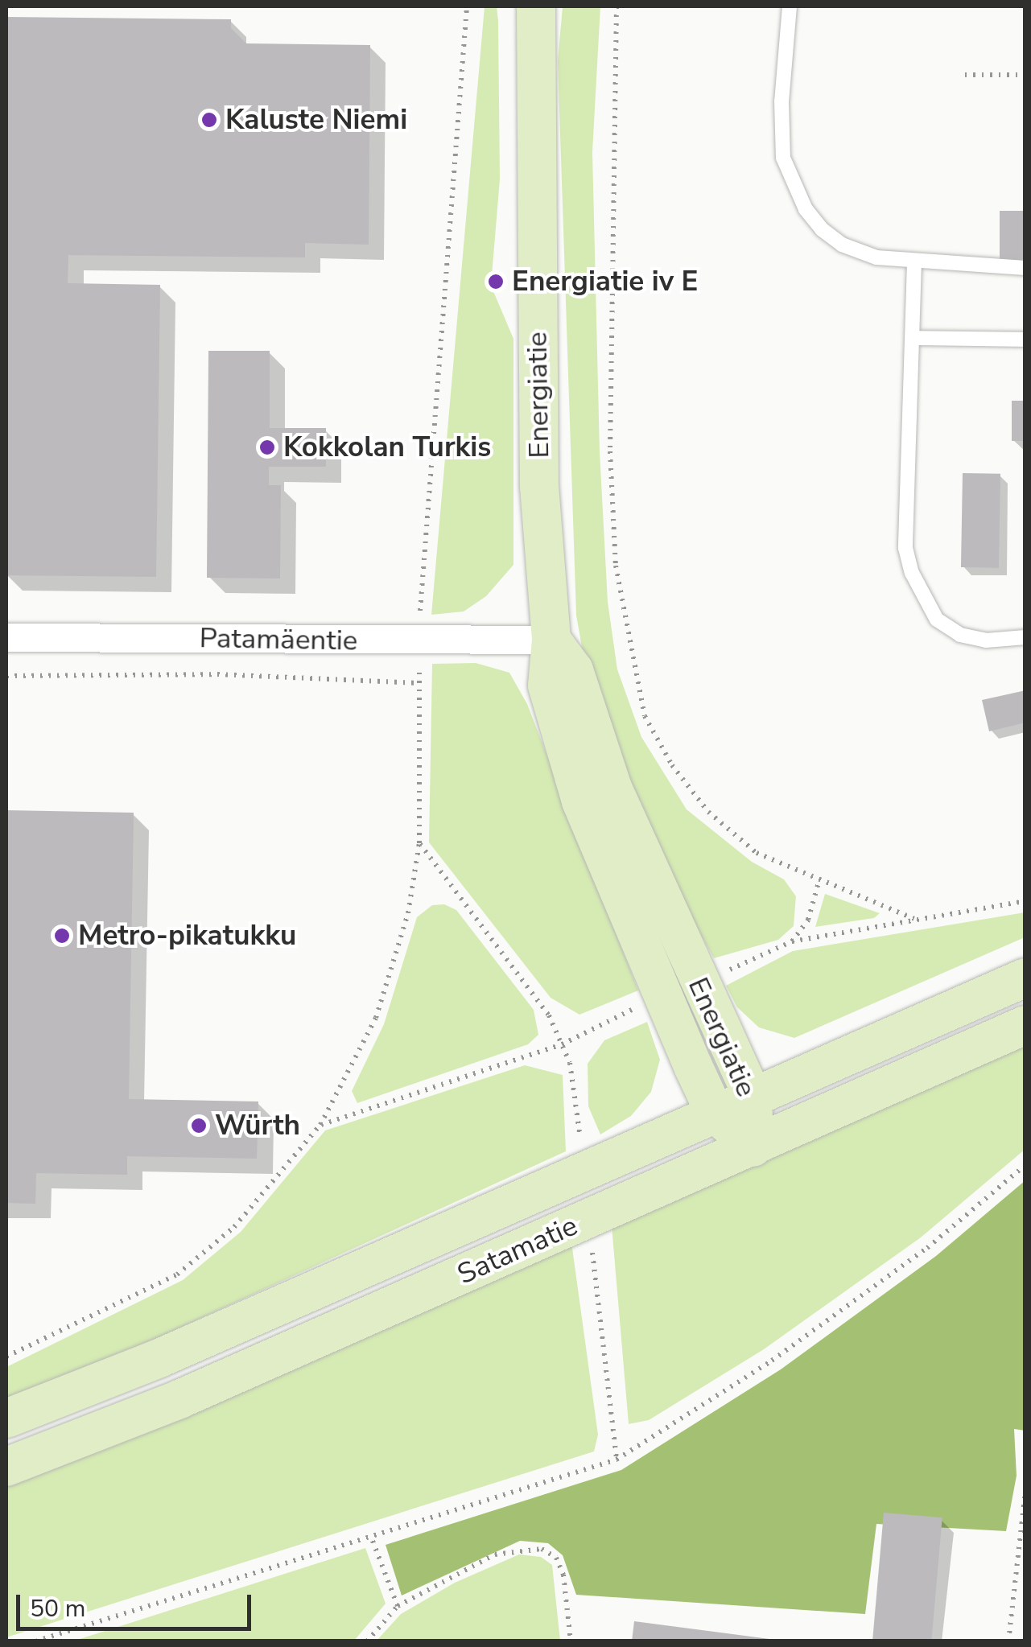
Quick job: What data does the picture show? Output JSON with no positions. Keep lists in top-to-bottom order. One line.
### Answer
{"streets":{"main road":["Energiatie","Satamatie"],"street":["Patamäentie"]},"crossings":[["Energiatie","Patamäentie"],["Energiatie","Satamatie"]],"places":["Kaluste Niemi","Energiatie iv E","Kokkolan Turkis","Metro-pikatukku","Würth"],"scale_bar":"50 m"}
